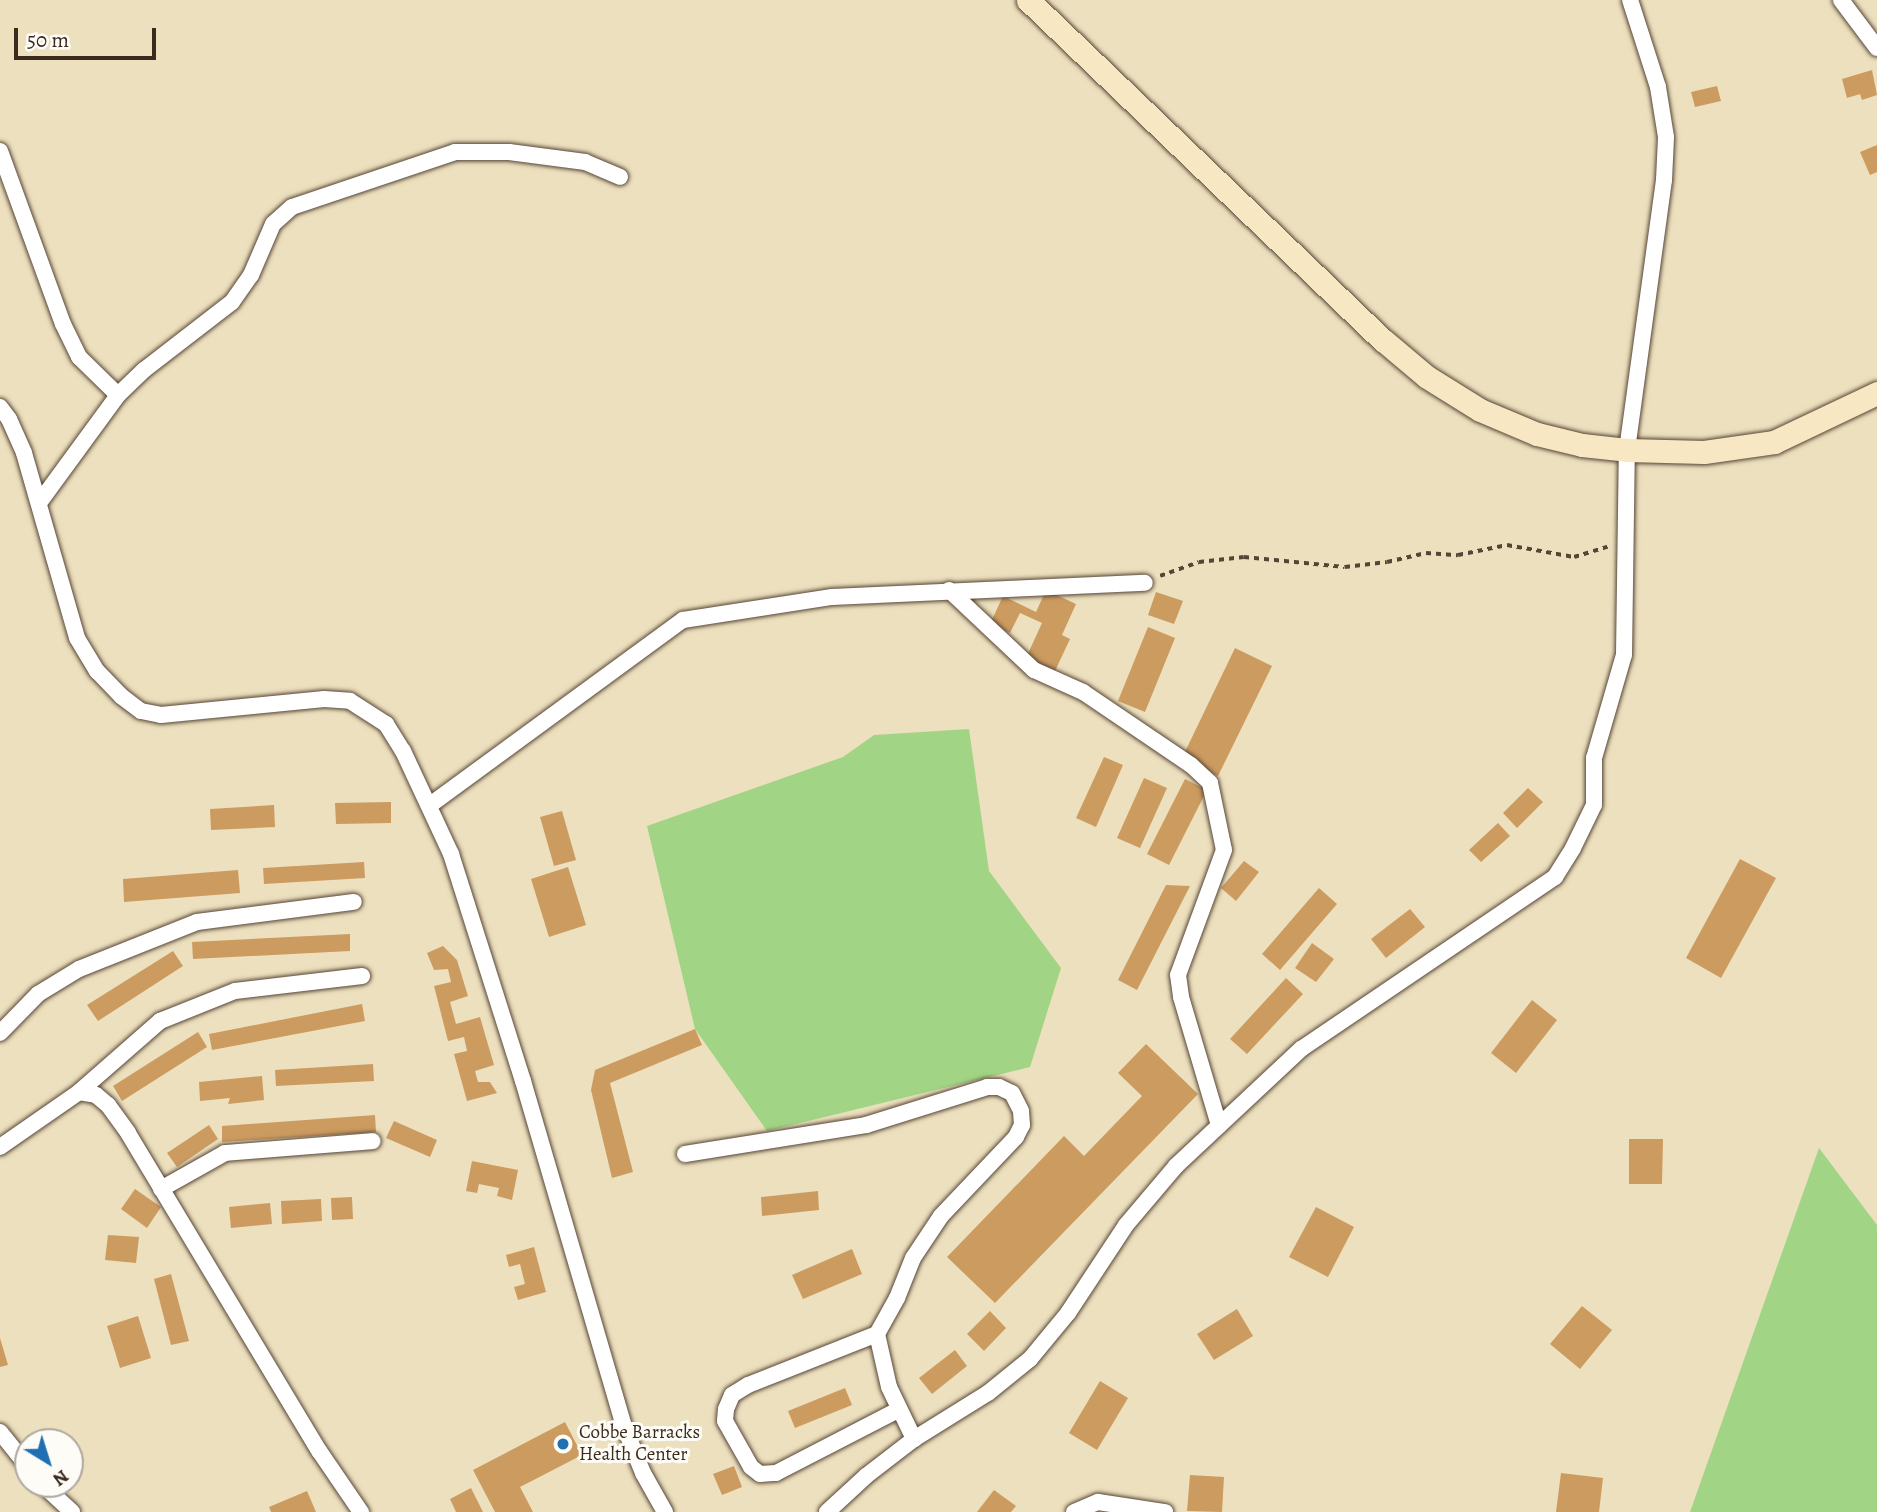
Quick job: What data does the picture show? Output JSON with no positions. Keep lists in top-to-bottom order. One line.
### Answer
{"places":["Cobbe Barracks Health Center"],"scale_bar":"50 m","north":"bottom right"}
